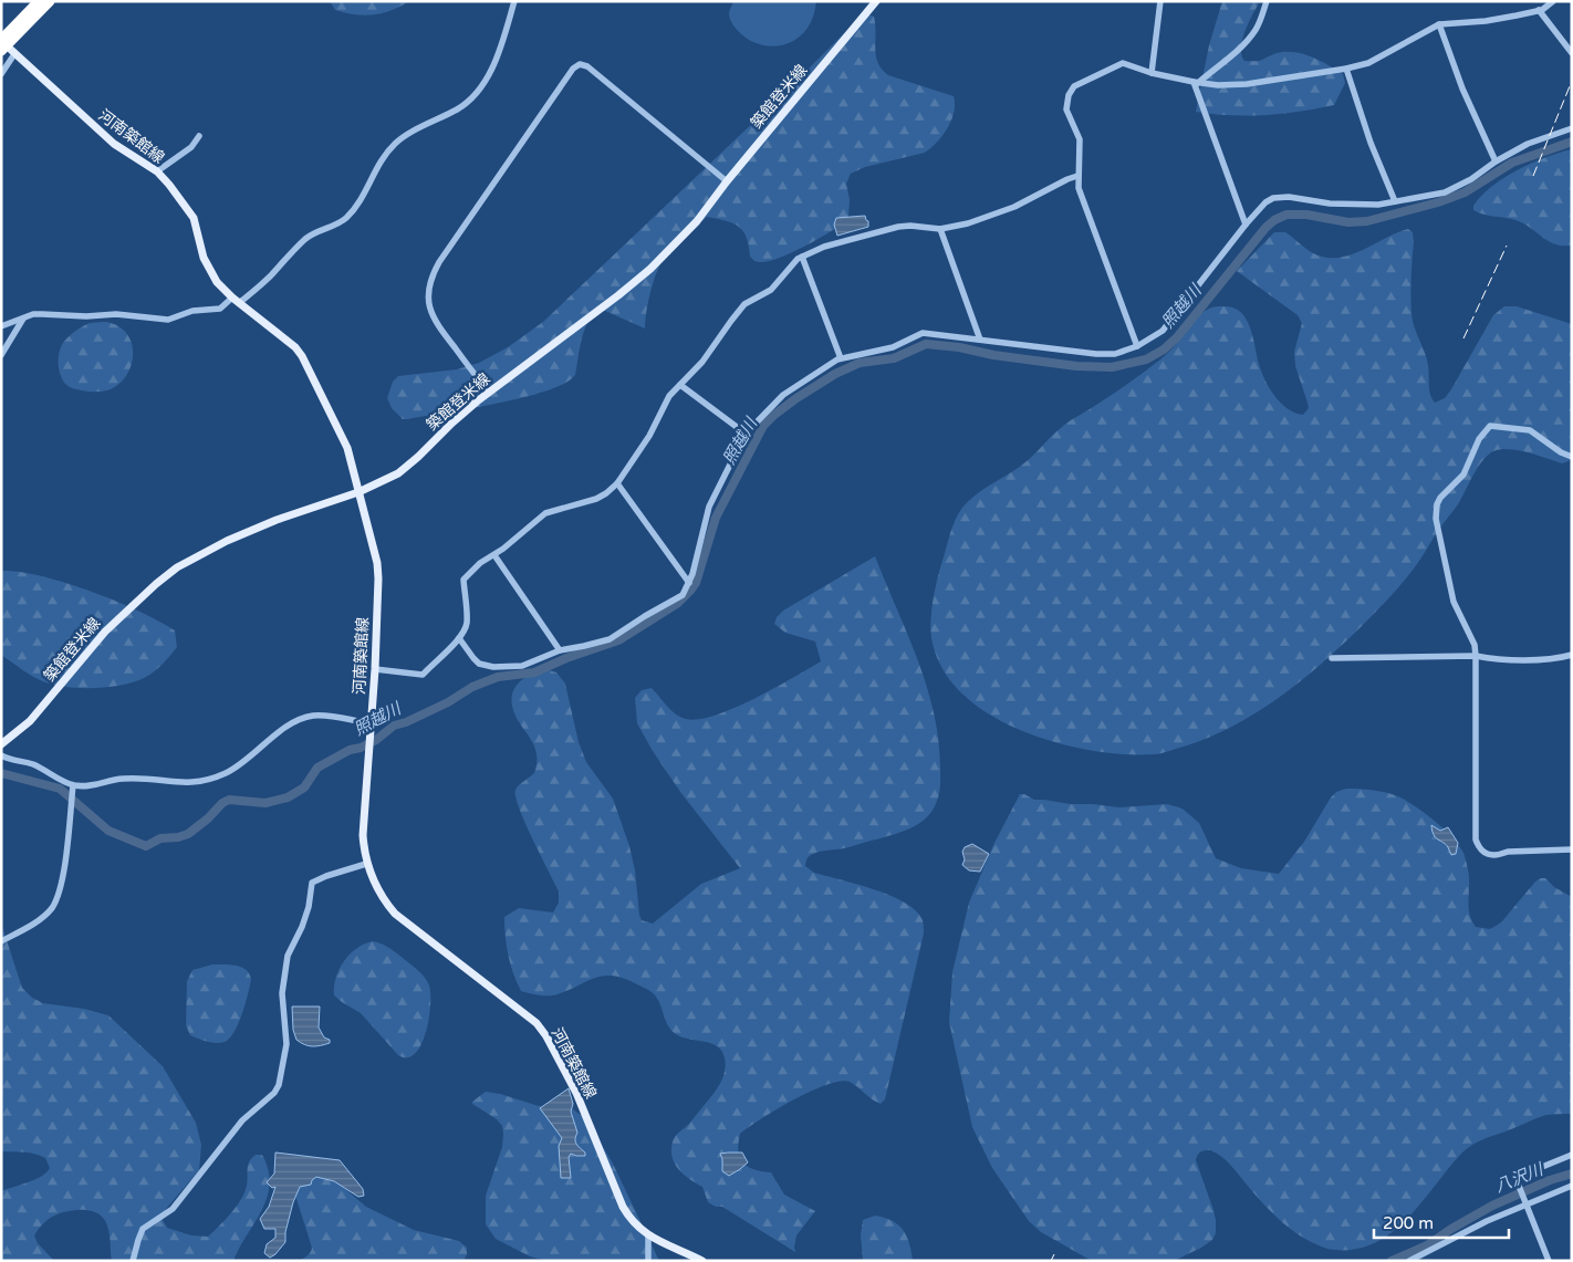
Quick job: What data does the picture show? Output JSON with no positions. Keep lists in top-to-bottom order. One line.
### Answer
{"streets":{"main road":["築館登米線","河南築館線"]},"crossings":[["築館登米線","河南築館線"]],"water":["照越川","八沢川"],"scale_bar":"200 m"}
